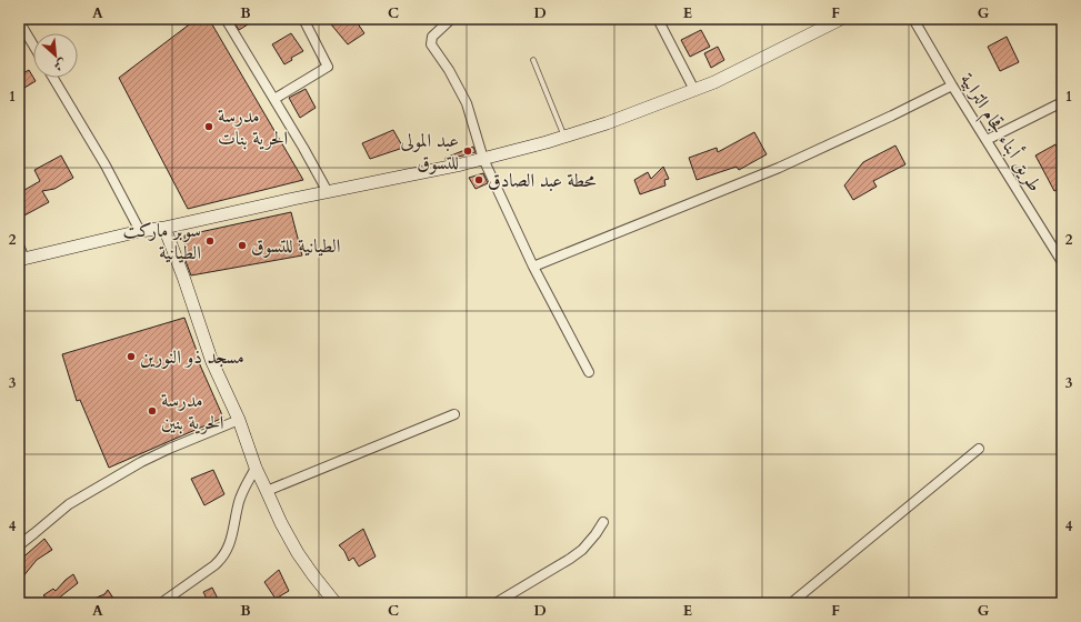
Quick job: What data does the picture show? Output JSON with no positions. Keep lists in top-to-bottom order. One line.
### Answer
{"streets":{"street":["طريق أبناء قجام الترابية"]},"places":["مدرسة الحرية بنات","عبد المولى للتسوق","محطة عبد الصادق","سوبر ماركت الطيانية","الطيانية للتسوق","مسجد ذو النورين","مدرسة الحرية بنين"],"north":"bottom right","grid":{"columns":["A","B","C","D","E","F","G"],"rows":["1","2","3","4"]}}
